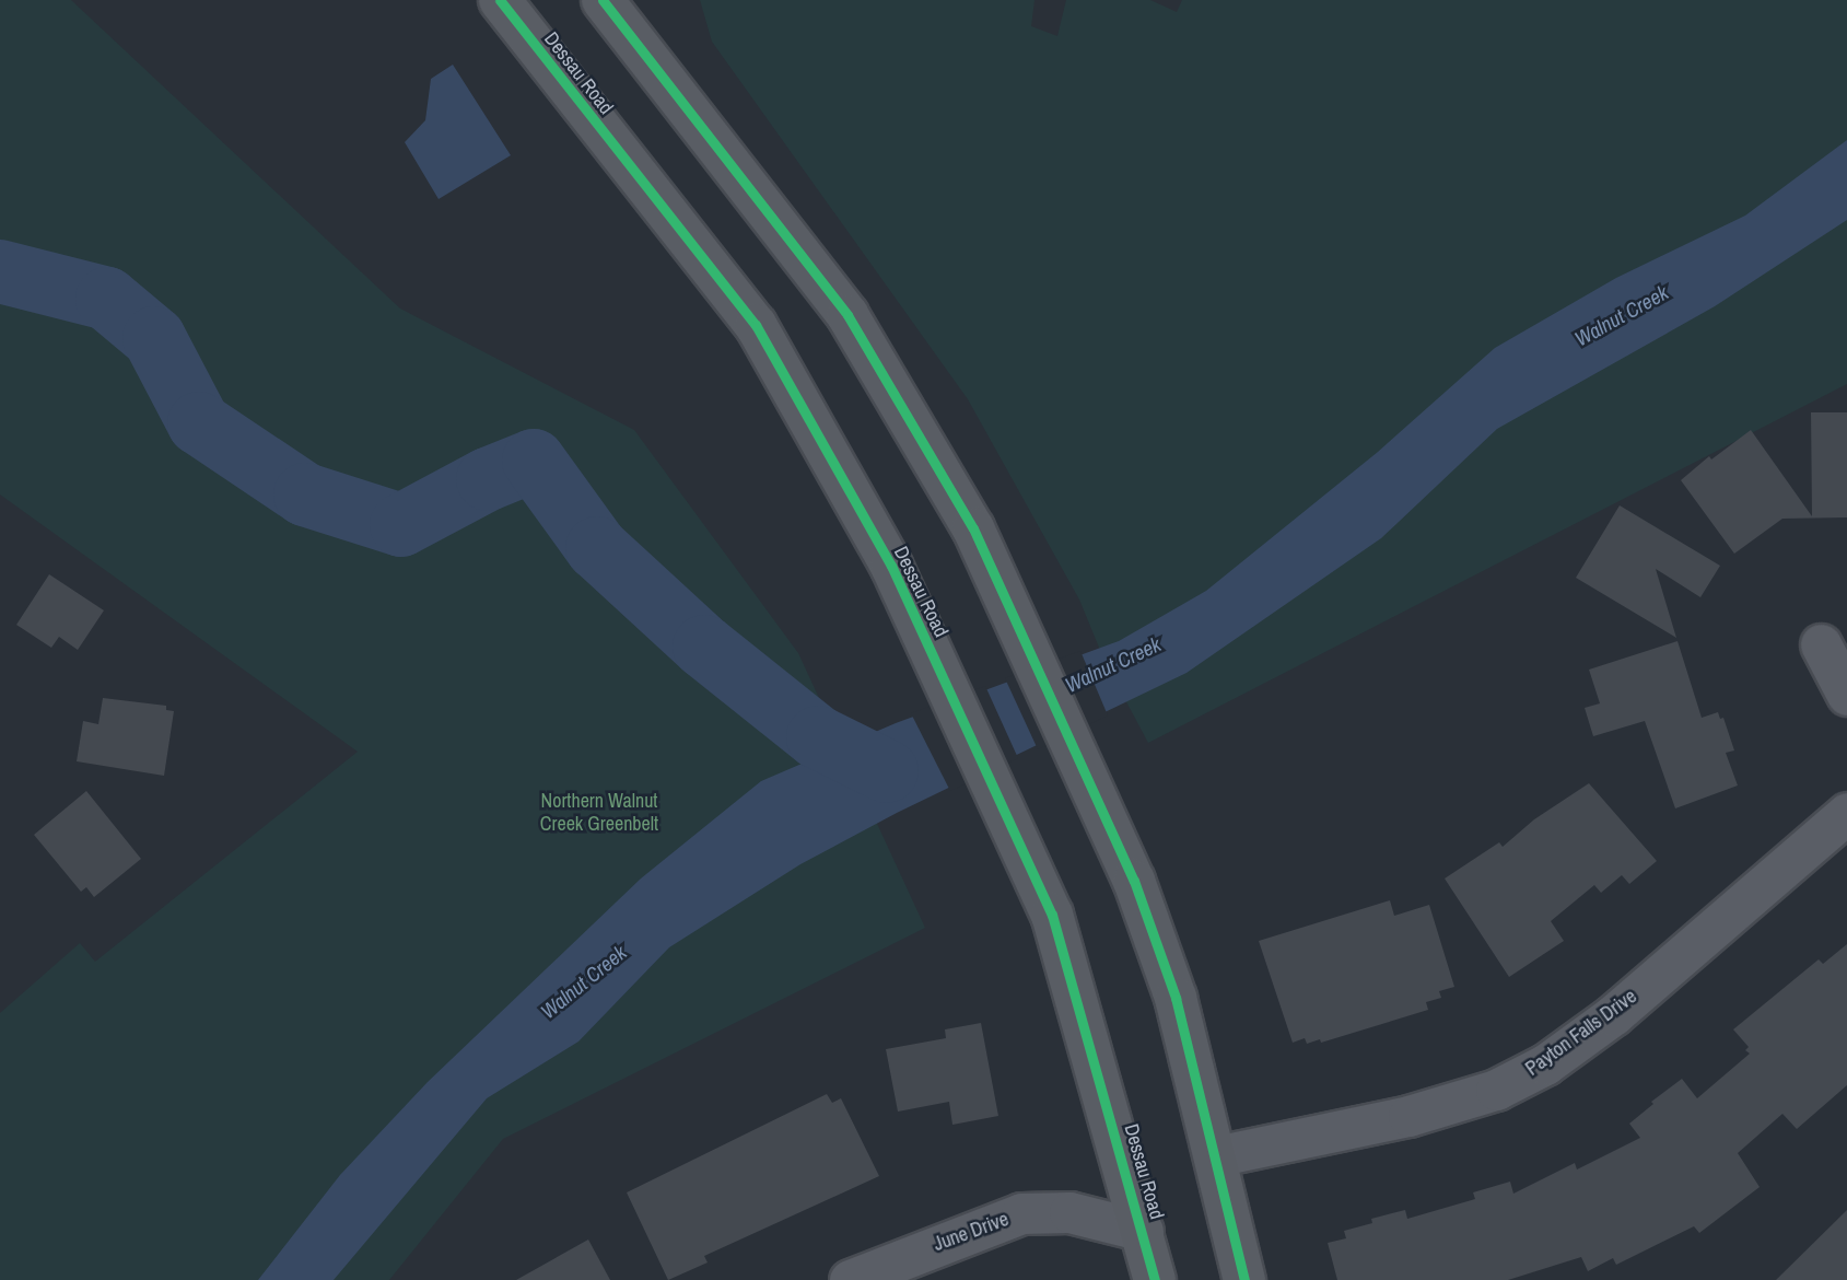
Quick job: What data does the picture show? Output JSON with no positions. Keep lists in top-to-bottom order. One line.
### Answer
{"streets":{"main road":["Dessau Road"],"street":["Payton Falls Drive","June Drive"]},"crossings":[["Dessau Road","June Drive"]],"water":["Walnut Creek"],"parks":["Northern Walnut Creek Greenbelt"]}
